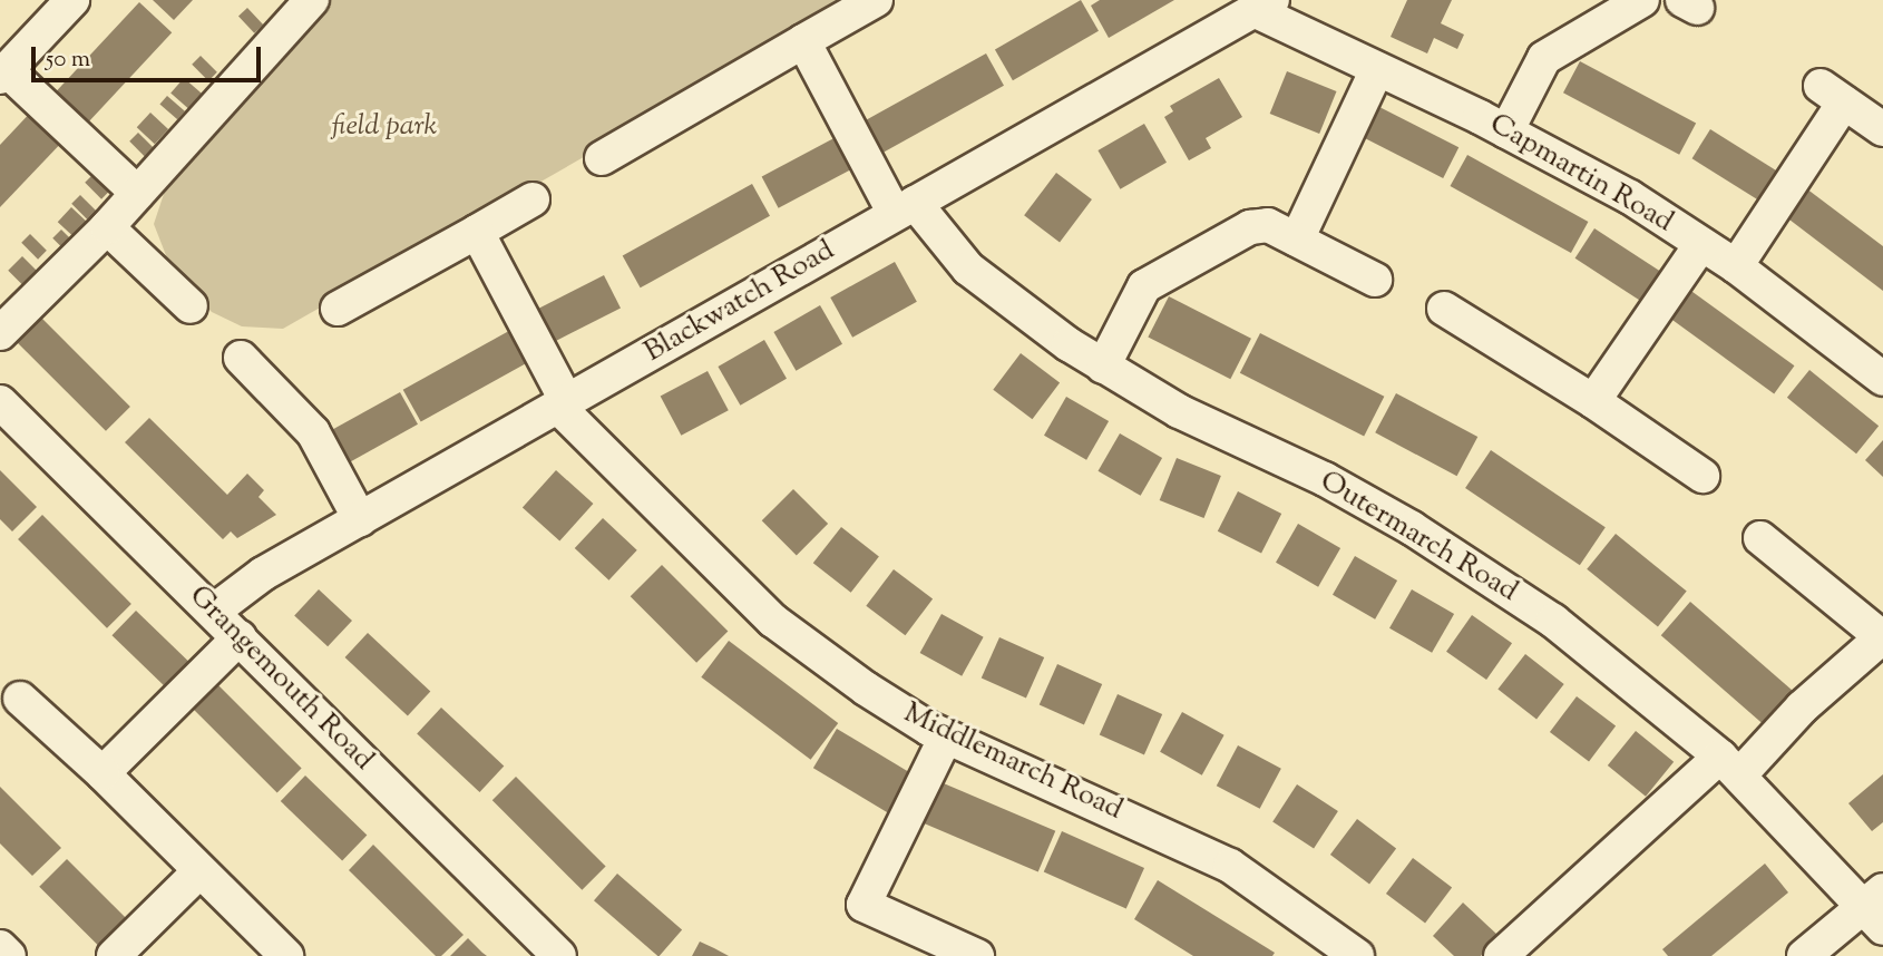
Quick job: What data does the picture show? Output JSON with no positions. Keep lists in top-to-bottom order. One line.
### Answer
{"streets":{"street":["Capmartin Road","Blackwatch Road","Outermarch Road","Grangemouth Road","Middlemarch Road"]},"crossings":[["Capmartin Road","Blackwatch Road"],["Blackwatch Road","Outermarch Road"],["Blackwatch Road","Grangemouth Road"],["Blackwatch Road","Middlemarch Road"]],"parks":["field park"],"scale_bar":"50 m"}
